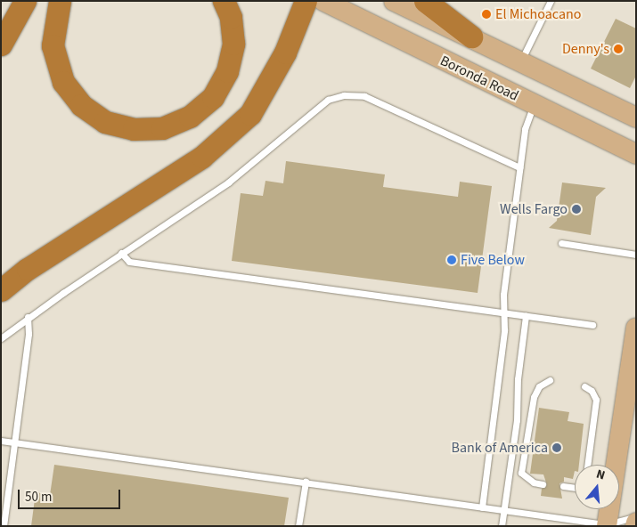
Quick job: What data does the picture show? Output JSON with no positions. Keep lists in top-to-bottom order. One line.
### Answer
{"streets":{"main road":["Boronda Road"]},"places":["El Michoacano","Denny's","Wells Fargo","Five Below","Bank of America"],"scale_bar":"50 m","north":"top"}
